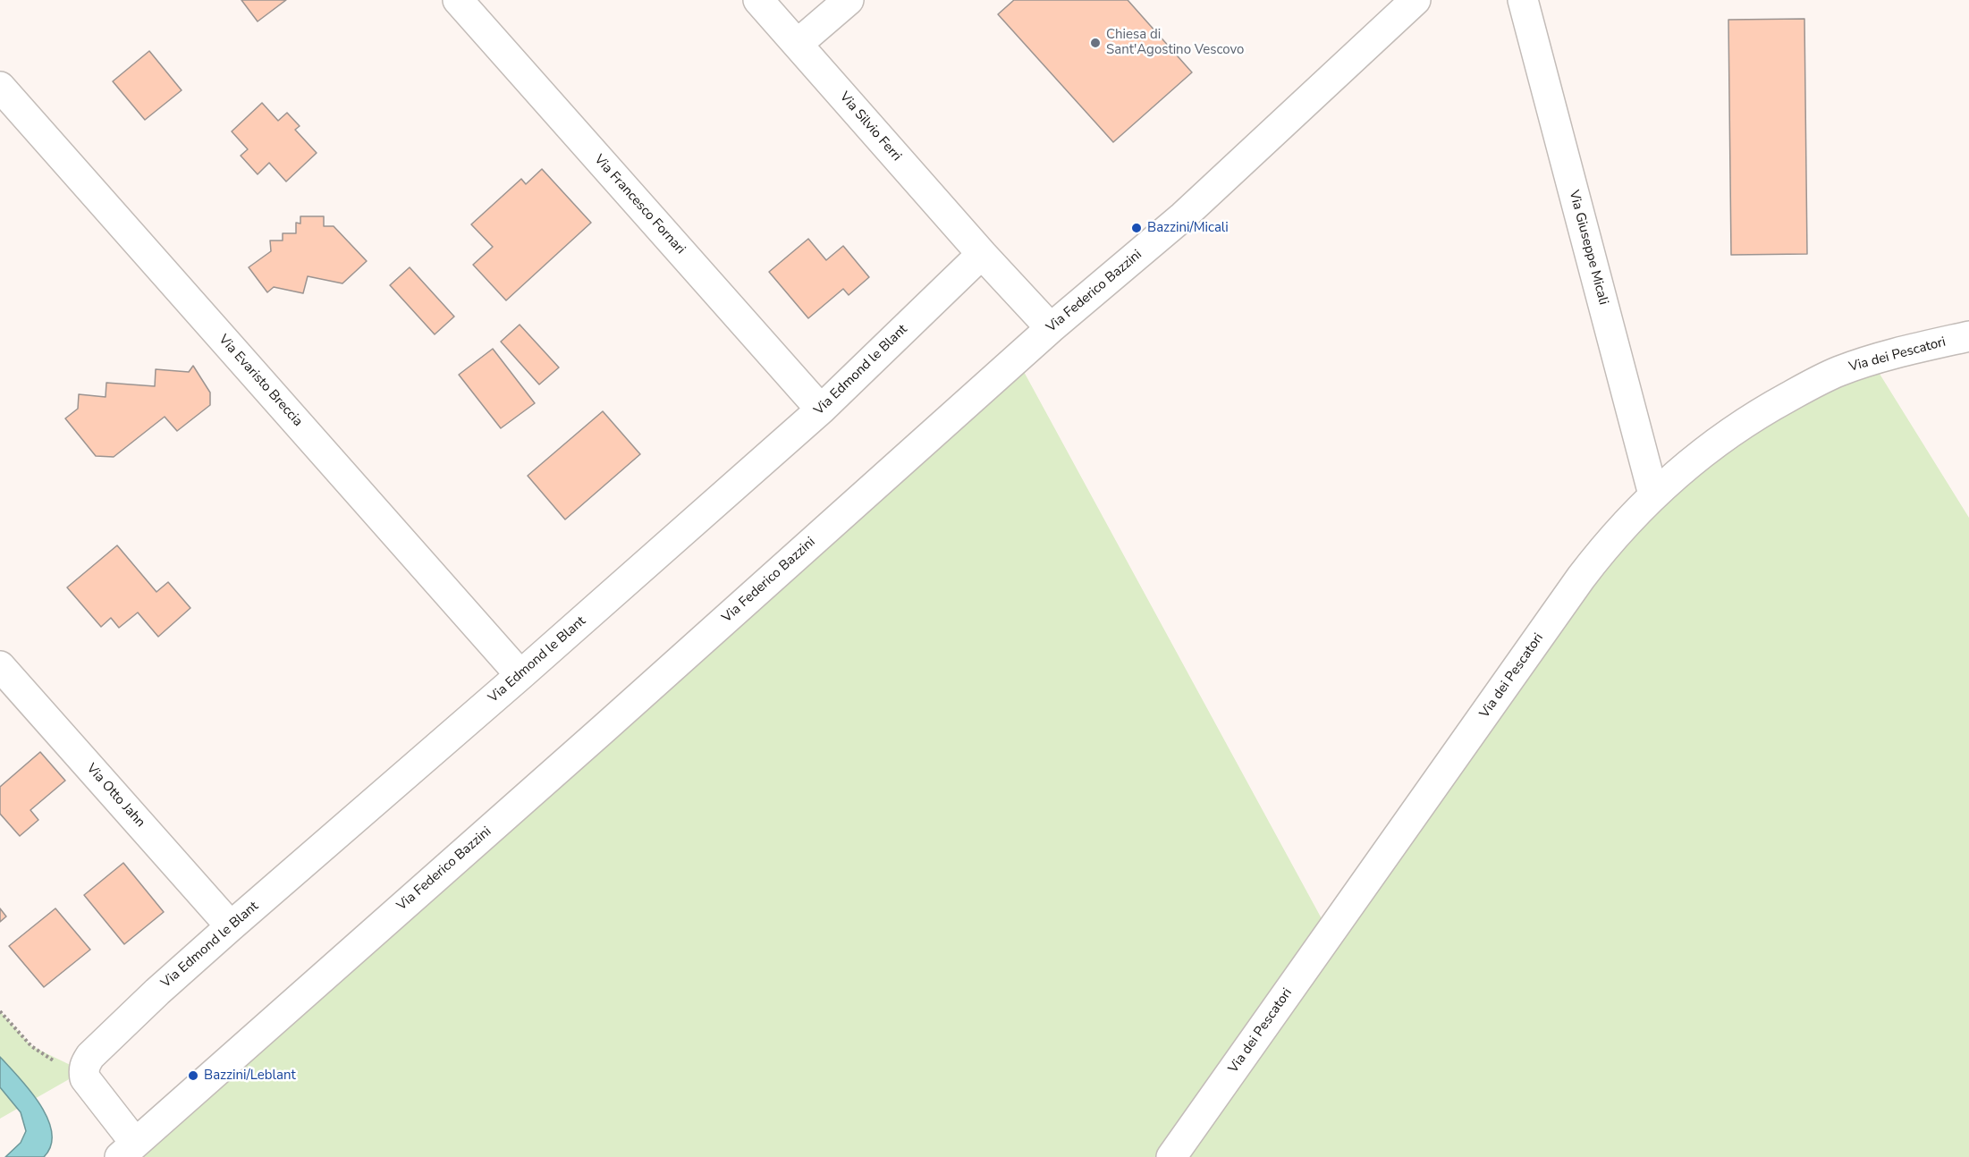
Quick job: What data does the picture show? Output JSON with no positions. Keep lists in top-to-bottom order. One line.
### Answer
{"streets":{"street":["Via Silvio Ferri","Via Francesco Fornari","Via Giuseppe Micali","Via Federico Bazzini","Via dei Pescatori","Via Edmond le Blant","Via Evaristo Breccia","Via Otto Jahn"]},"crossings":[["Via Silvio Ferri","Via Edmond le Blant"],["Via Francesco Fornari","Via Edmond le Blant"],["Via Giuseppe Micali","Via dei Pescatori"],["Via Edmond le Blant","Via Evaristo Breccia"],["Via Edmond le Blant","Via Otto Jahn"]],"places":["Chiesa di Sant'Agostino Vescovo","Bazzini/Micali","Bazzini/Leblant"]}
